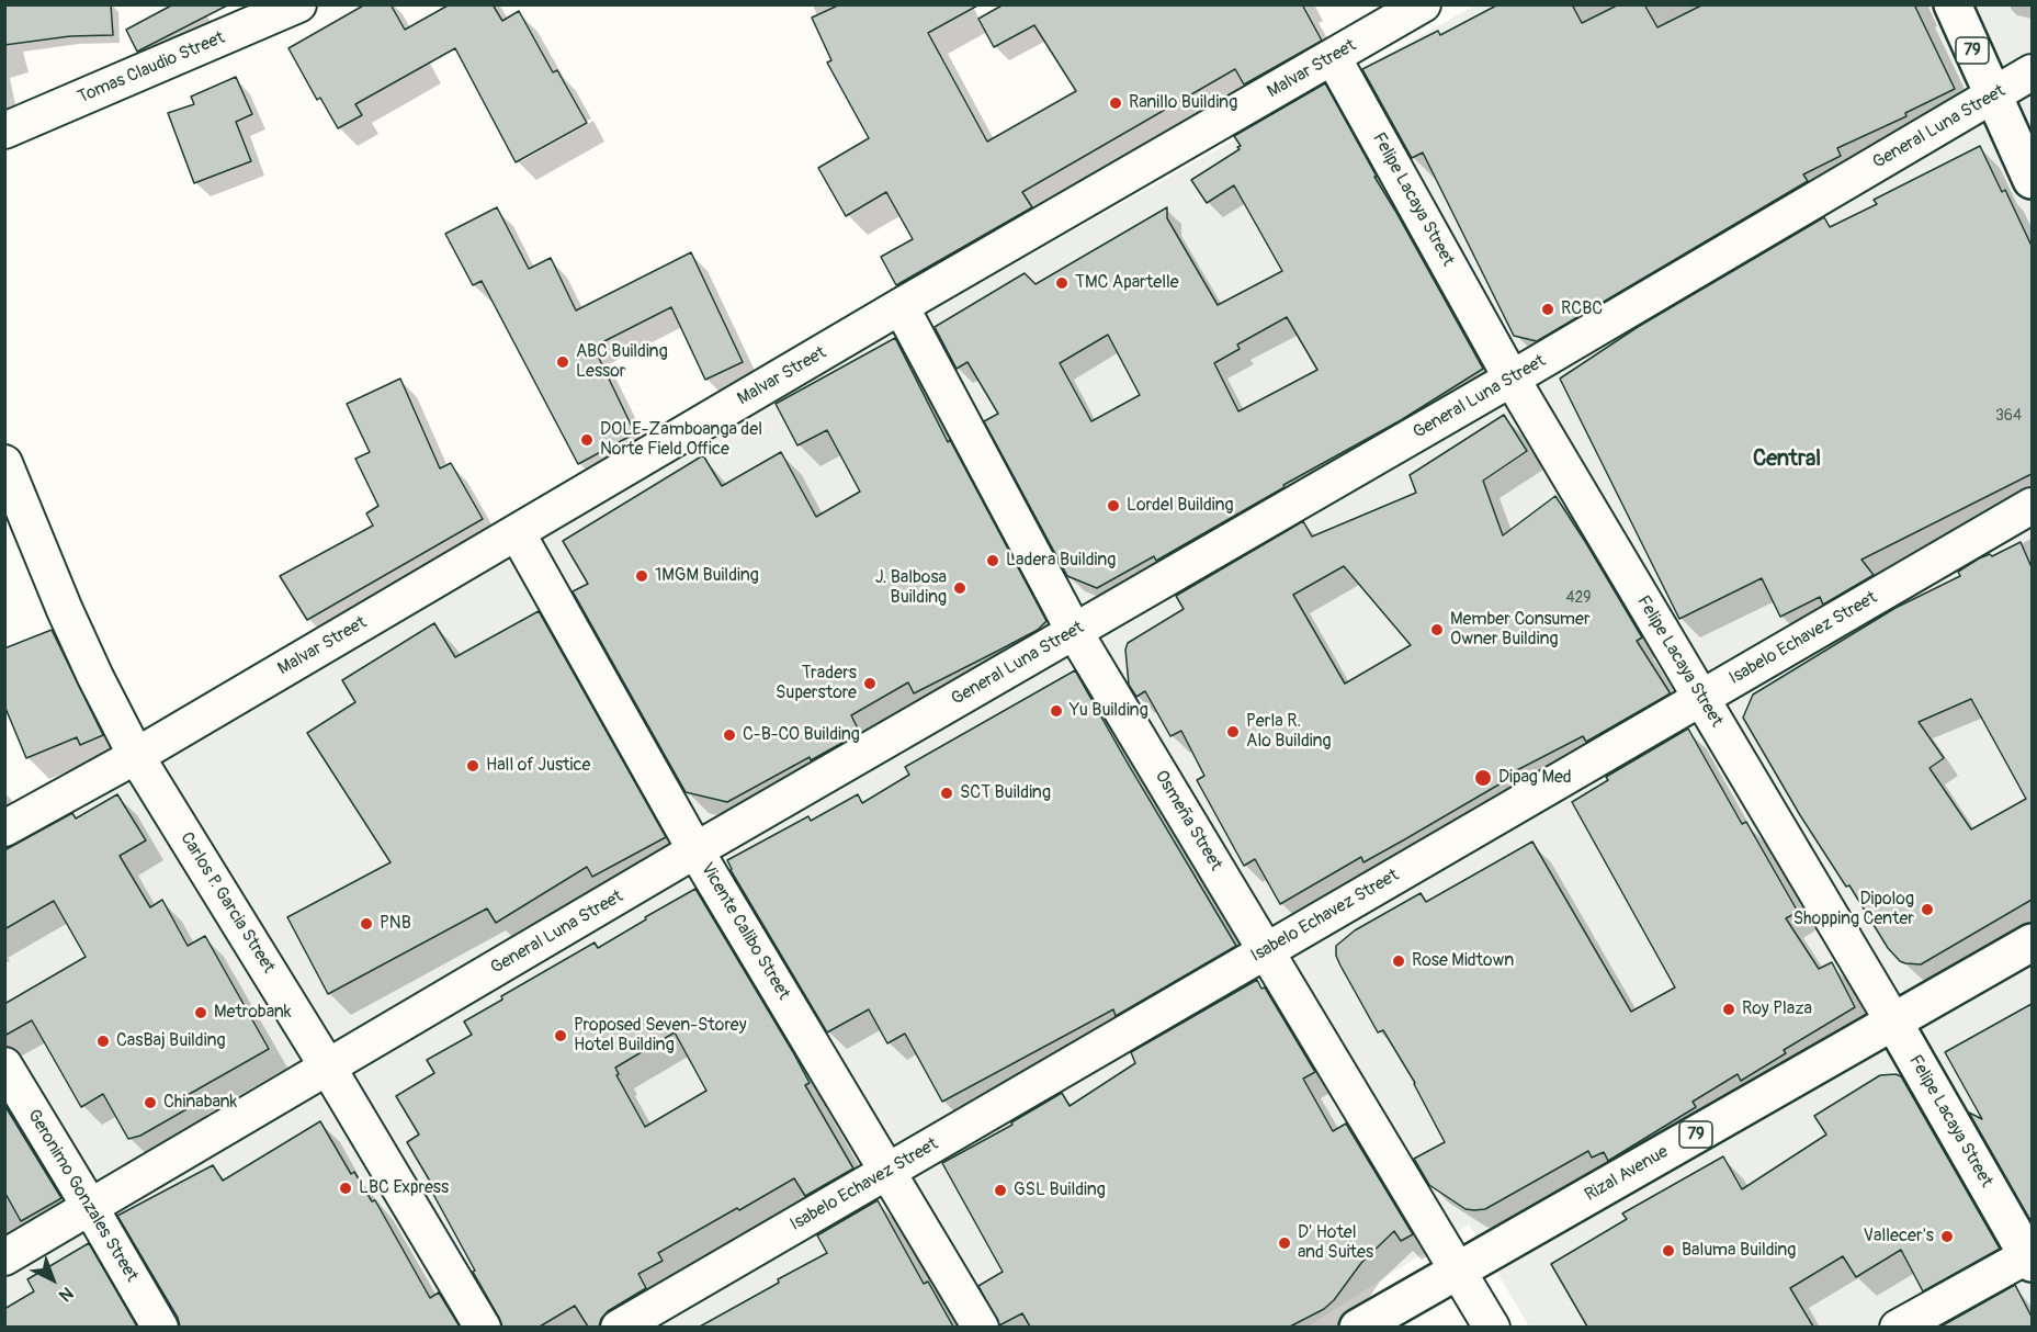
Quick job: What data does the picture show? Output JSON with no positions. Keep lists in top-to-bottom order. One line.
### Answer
{"streets":{"main road":["79","Felipe Lacaya Street","Rizal Avenue"],"street":["Tomas Claudio Street","Malvar Street","General Luna Street","Isabelo Echavez Street","Osmeña Street","Carlos P. Garcia Street","Vicente Calibo Street","Geronimo Gonzales Street"]},"crossings":[["79","General Luna Street"],["Malvar Street","Felipe Lacaya Street"],["Malvar Street","Osmeña Street"],["Malvar Street","Carlos P. Garcia Street"],["Malvar Street","Vicente Calibo Street"],["General Luna Street","Felipe Lacaya Street"],["General Luna Street","Osmeña Street"],["General Luna Street","Carlos P. Garcia Street"],["General Luna Street","Vicente Calibo Street"],["General Luna Street","Geronimo Gonzales Street"],["Felipe Lacaya Street","Isabelo Echavez Street"],["Felipe Lacaya Street","Rizal Avenue"],["Isabelo Echavez Street","Osmeña Street"],["Isabelo Echavez Street","Vicente Calibo Street"],["Osmeña Street","Rizal Avenue"]],"districts":["Central"],"places":["Ranillo Building","TMC Apartelle","RCBC","ABC Building Lessor","DOLE-Zamboanga del Norte Field Office","Lordel Building","Ladera Building","1MGM Building","J. Balbosa Building","Member Consumer Owner Building","Traders Superstore","Yu Building","Perla R. Alo Building","C-B-CO Building","Hall of Justice","Dipag Med","SCT Building","Dipolog Shopping Center","PNB","Rose Midtown","Roy Plaza","Metrobank","Proposed Seven-Storey Hotel Building","CasBaj Building","Chinabank","LBC Express","GSL Building","Vallecer's","D' Hotel and Suites","Baluma Building"],"house_numbers":["364","429"],"north":"bottom right"}
